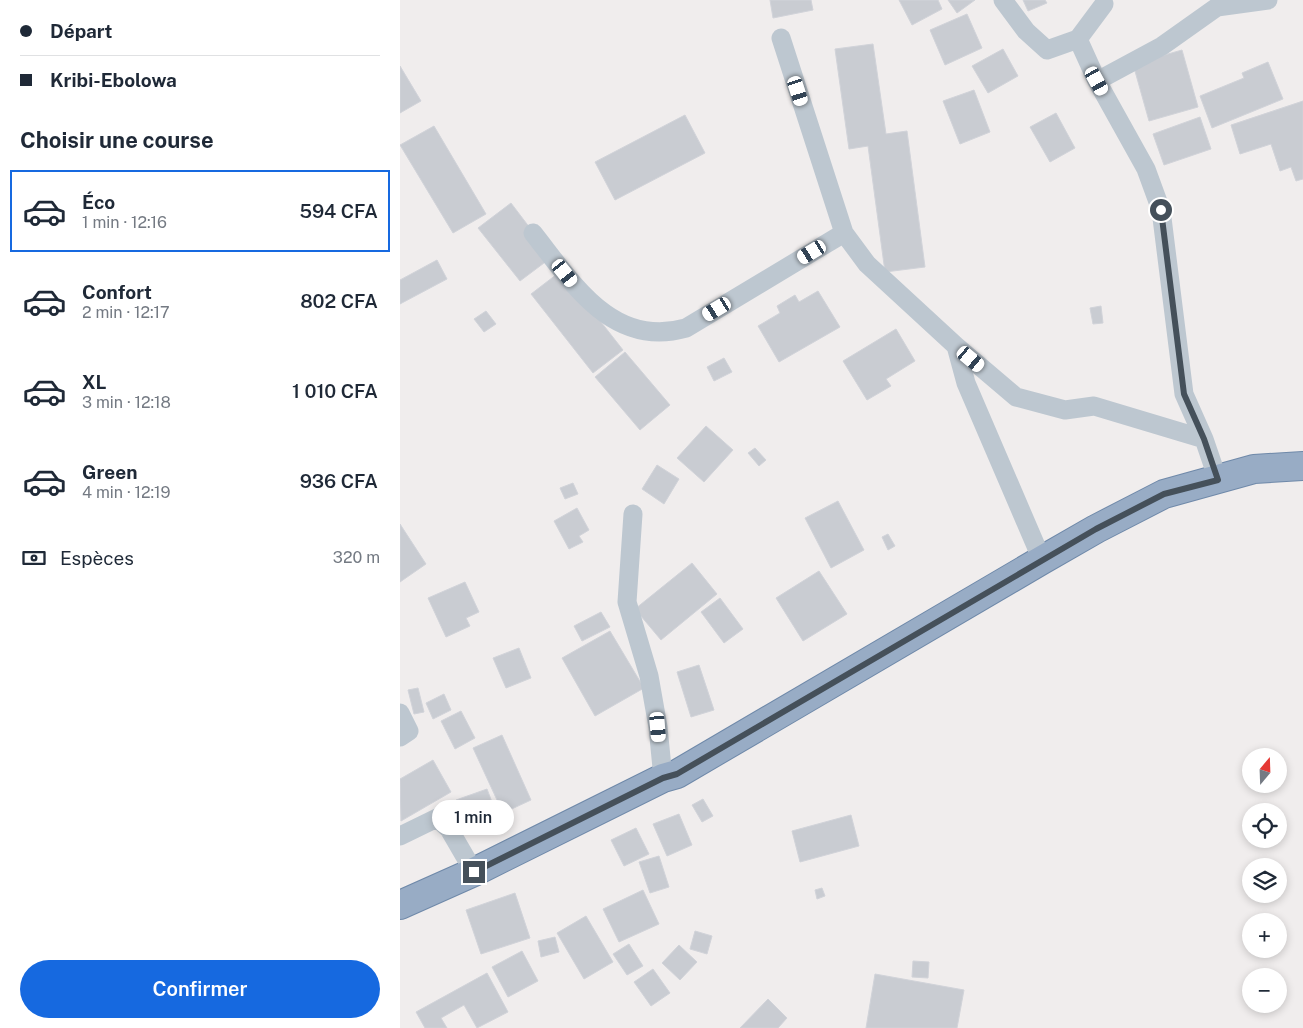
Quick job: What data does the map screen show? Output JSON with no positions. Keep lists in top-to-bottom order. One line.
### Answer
{"north":"top","page":{"banner":["Départ","Kribi-Ebolowa"],"heading":"Choisir une course","list":[{"name":"Éco","note":"1 min · 12:16","value":"594 CFA"},{"name":"Confort","note":"2 min · 12:17","value":"802 CFA"},{"name":"XL","note":"3 min · 12:18","value":"1 010 CFA"},{"name":"Green","note":"4 min · 12:19","value":"936 CFA"}],"pay":["Espèces","320 m"],"map_buttons":["+","−"],"bubble":"1 min","buttons":"Confirmer"}}
